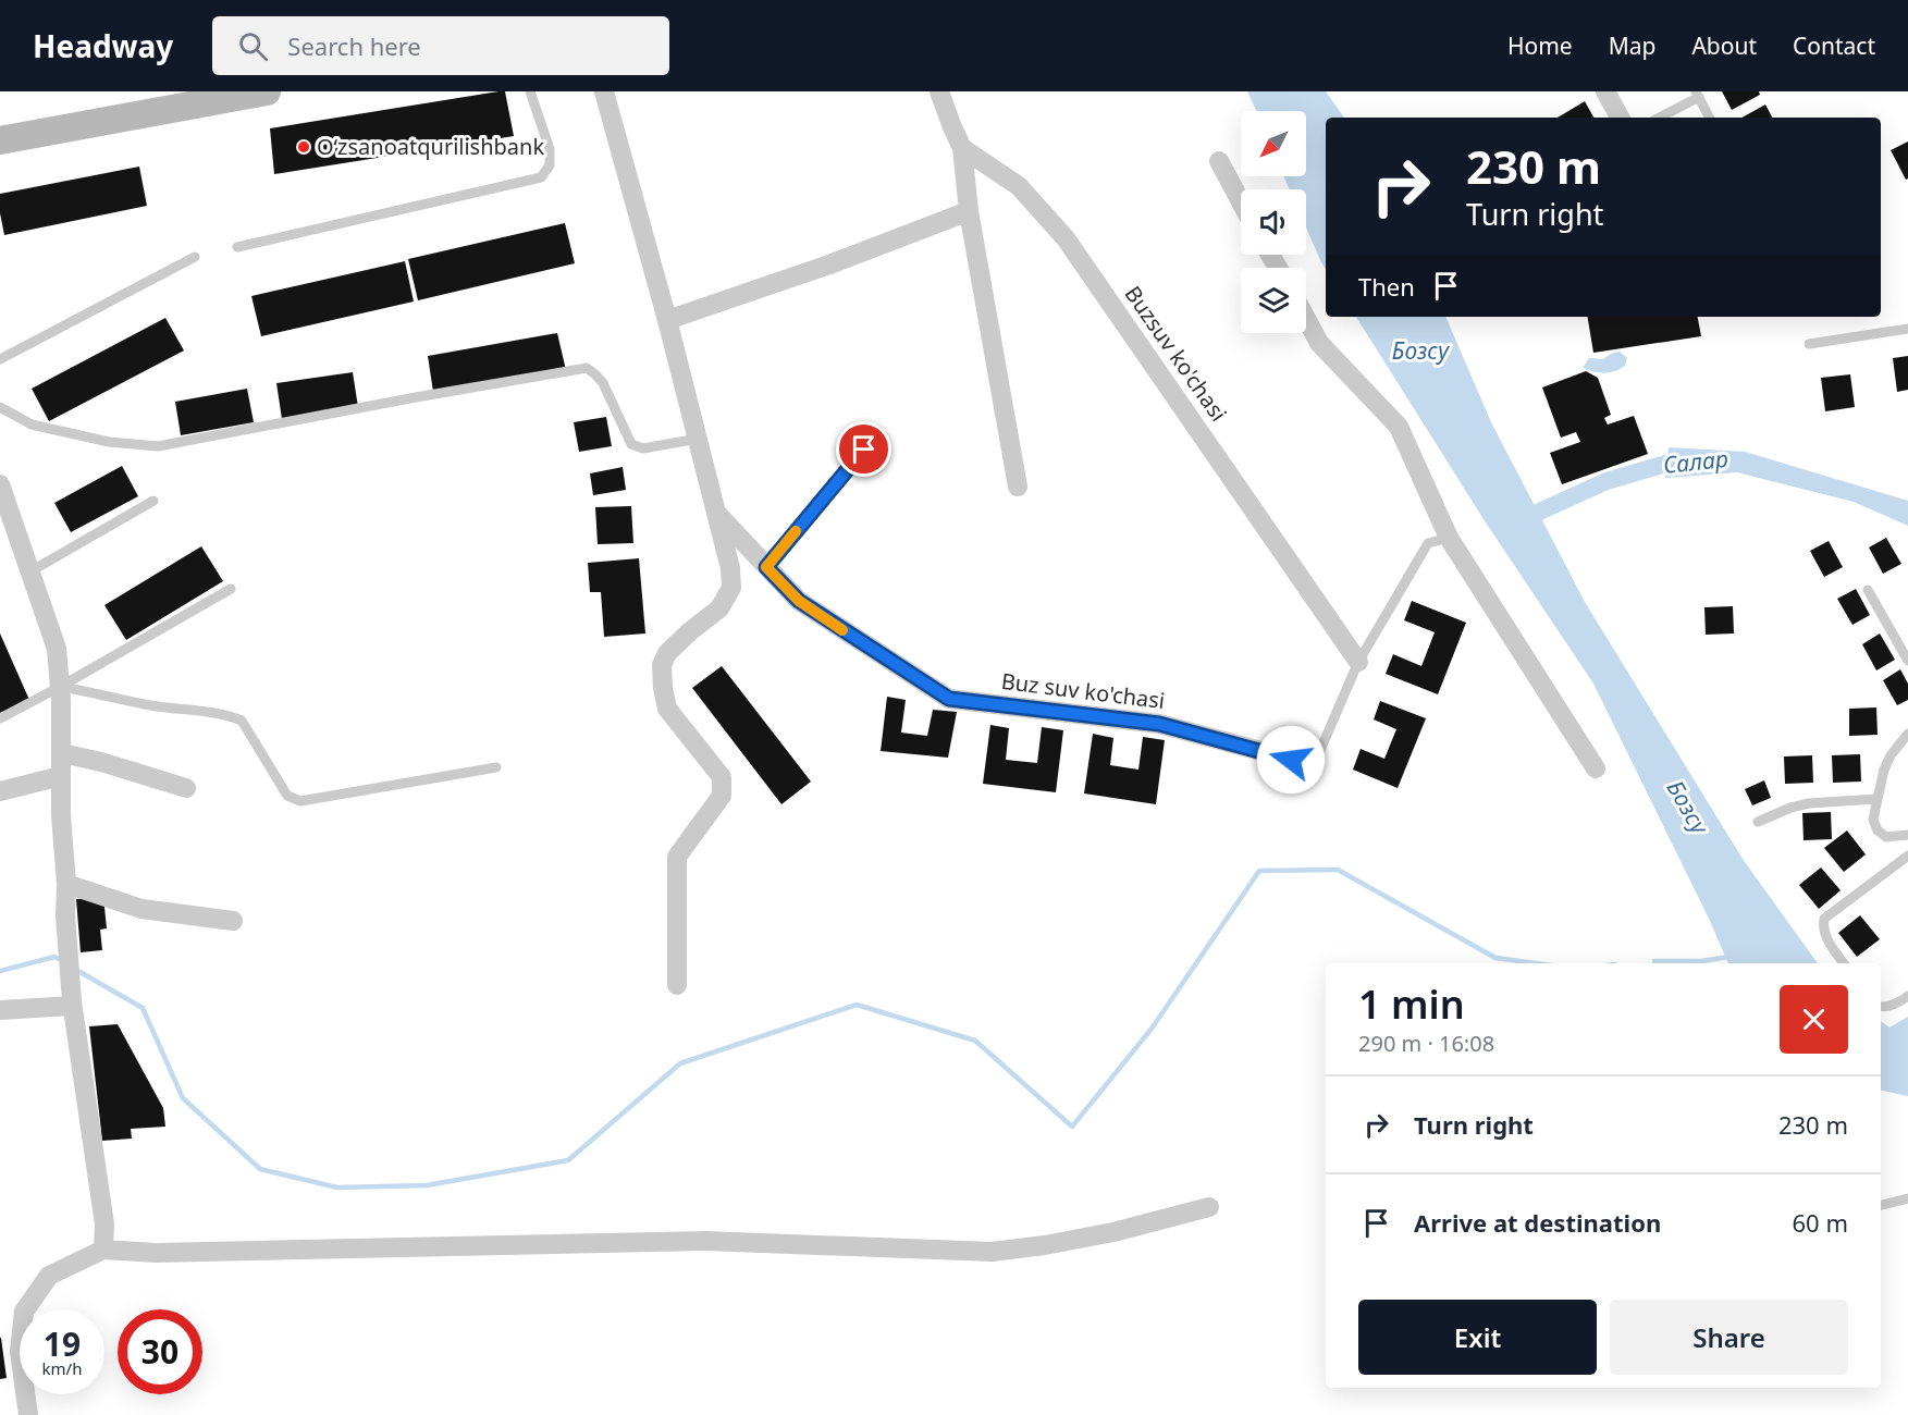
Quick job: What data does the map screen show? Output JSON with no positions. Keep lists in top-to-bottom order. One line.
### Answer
{"streets":{"street":["Buzsuv ko'chasi","Buz suv ko'chasi"]},"crossings":[["Buzsuv ko'chasi","Buz suv ko'chasi"]],"water":["Бозсу","Салар"],"places":["Oʻzsanoatqurilishbank"],"north":"bottom left","page":{"header":"Headway","search":"Search here","nav":["Home","Map","About","Contact"],"turn":["230 m","Turn right"],"then":"Then","heading":["1 min","290 m · 16:08"],"list":[{"name":"Turn right","value":"230 m"},{"name":"Arrive at destination","value":"60 m"}],"buttons":["Exit","Share"],"speed":"19 km/h","limit":"30"}}
